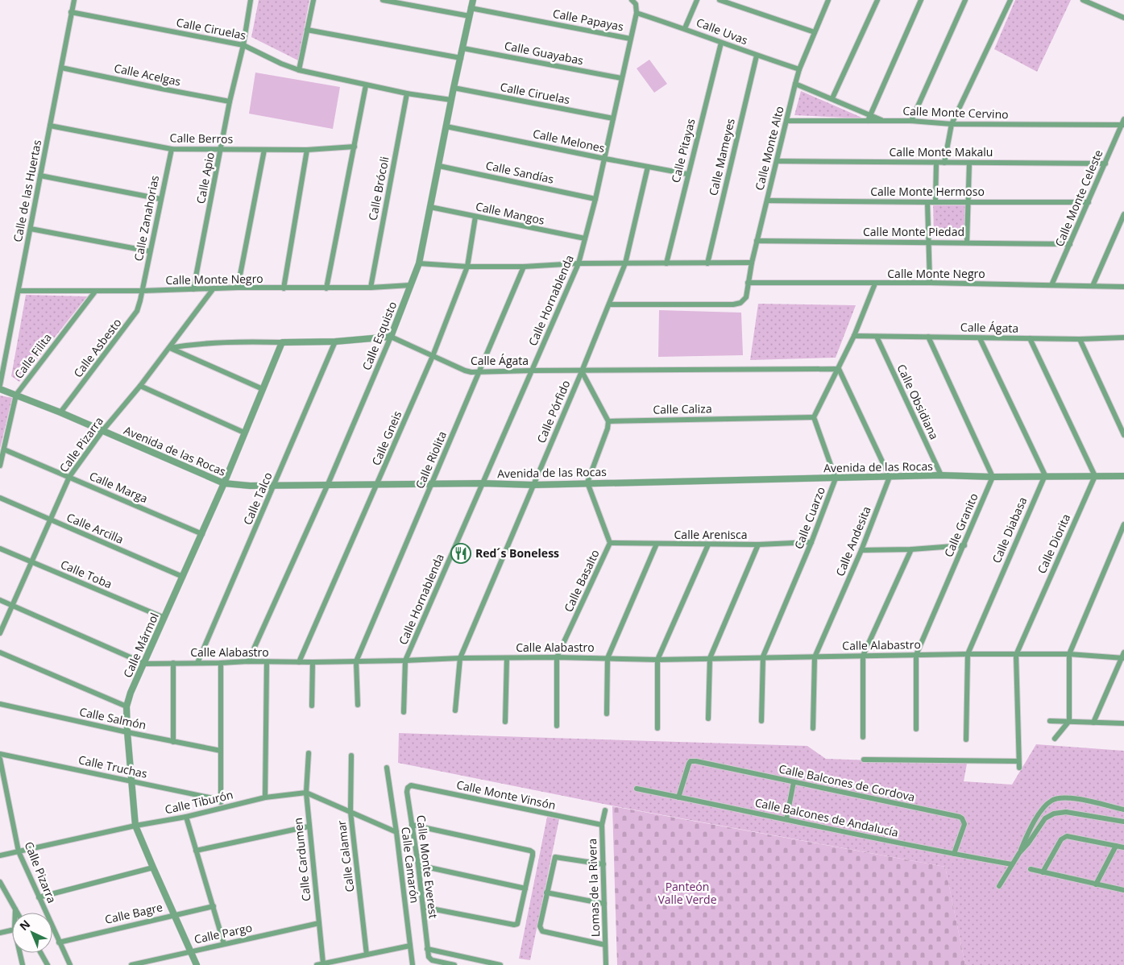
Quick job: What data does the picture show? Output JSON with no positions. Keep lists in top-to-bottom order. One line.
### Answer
{"streets":{"street":["Calle Papayas","Calle Ciruelas","Calle Uvas","Calle Guayabas","Calle Acelgas","Calle Monte Cervino","Calle Berros","Calle Melones","Calle Monte Alto","Calle Pitayas","Calle Monte Makalu","Calle Mameyes","Calle Sandías","Calle Apio","Calle Brócoli","Calle de las Huertas","Calle Monte Hermoso","Calle Monte Celeste","Calle Mangos","Calle Zanahorias","Calle Monte Piedad","Calle Monte Negro","Calle Hornablenda","Calle Ágata","Calle Esquisto","Calle Asbesto","Calle Filita","Calle Obsidiana","Calle Caliza","Calle Pórfido","Calle Gneis","Calle Pizarra","Avenida de las Rocas","Calle Riolita","Calle Marga","Calle Talco","Calle Cuarzo","Calle Granito","Calle Arcilla","Calle Diabasa","Calle Arenisca","Calle Andesita","Calle Diorita","Calle Toba","Calle Basalto","Calle Mármol","Calle Alabastro","Calle Salmón","Calle Truchas","Calle Balcones de Cordova","Calle Monte Vinsón","Calle Tiburón","Calle Balcones de Andalucía","Calle Calamar","Calle Cardumen","Calle Camarón","Calle Monte Everest","Lomas de la Rivera","Calle Bagre","Calle Pargo"]},"crossings":[["Calle Papayas","Calle Hornablenda"],["Calle Papayas","Calle Esquisto"],["Calle Ciruelas","Calle Apio"],["Calle Ciruelas","Calle Brócoli"],["Calle Ciruelas","Calle de las Huertas"],["Calle Ciruelas","Calle Hornablenda"],["Calle Ciruelas","Calle Esquisto"],["Calle Uvas","Calle Monte Alto"],["Calle Uvas","Calle Pitayas"],["Calle Uvas","Calle Mameyes"],["Calle Uvas","Calle Hornablenda"],["Calle Guayabas","Calle Hornablenda"],["Calle Guayabas","Calle Esquisto"],["Calle Acelgas","Calle Apio"],["Calle Acelgas","Calle de las Huertas"],["Calle Monte Cervino","Calle Monte Alto"],["Calle Monte Cervino","Calle Monte Celeste"],["Calle Berros","Calle Apio"],["Calle Berros","Calle de las Huertas"],["Calle Berros","Calle Zanahorias"],["Calle Melones","Calle Pitayas"],["Calle Melones","Calle Hornablenda"],["Calle Melones","Calle Esquisto"],["Calle Melones","Calle Pórfido"],["Calle Monte Alto","Calle Monte Makalu"],["Calle Monte Alto","Calle Monte Hermoso"],["Calle Monte Alto","Calle Monte Piedad"],["Calle Monte Alto","Calle Monte Negro"],["Calle Monte Alto","Calle Pórfido"],["Calle Monte Makalu","Calle Monte Celeste"],["Calle Sandías","Calle Hornablenda"],["Calle Sandías","Calle Esquisto"],["Calle Apio","Calle Monte Negro"],["Calle Brócoli","Calle Monte Negro"],["Calle de las Huertas","Calle Monte Negro"],["Calle Monte Hermoso","Calle Monte Celeste"],["Calle Monte Celeste","Calle Monte Piedad"],["Calle Monte Celeste","Calle Monte Negro"],["Calle Mangos","Calle Hornablenda"],["Calle Mangos","Calle Esquisto"],["Calle Mangos","Calle Gneis"],["Calle Zanahorias","Calle Monte Negro"],["Calle Zanahorias","Calle Asbesto"],["Calle Monte Negro","Calle Esquisto"],["Calle Monte Negro","Calle Asbesto"],["Calle Monte Negro","Calle Filita"],["Calle Monte Negro","Calle Pizarra"],["Calle Hornablenda","Calle Ágata"],["Calle Hornablenda","Avenida de las Rocas"],["Calle Hornablenda","Calle Alabastro"],["Calle Ágata","Calle Esquisto"],["Calle Ágata","Calle Obsidiana"],["Calle Ágata","Calle Pórfido"],["Calle Ágata","Calle Gneis"],["Calle Ágata","Calle Pizarra"],["Calle Ágata","Calle Riolita"],["Calle Ágata","Calle Talco"],["Calle Ágata","Calle Mármol"],["Calle Esquisto","Avenida de las Rocas"],["Calle Esquisto","Calle Alabastro"],["Calle Asbesto","Avenida de las Rocas"],["Calle Filita","Avenida de las Rocas"],["Calle Filita","Calle Marga"],["Calle Obsidiana","Avenida de las Rocas"],["Calle Caliza","Calle Cuarzo"],["Calle Pórfido","Avenida de las Rocas"],["Calle Pórfido","Calle Alabastro"],["Calle Gneis","Avenida de las Rocas"],["Calle Gneis","Calle Alabastro"],["Calle Pizarra","Avenida de las Rocas"],["Calle Pizarra","Calle Marga"],["Calle Pizarra","Calle Arcilla"],["Calle Pizarra","Calle Toba"],["Calle Pizarra","Calle Alabastro"],["Calle Pizarra","Calle Tiburón"],["Calle Pizarra","Calle Bagre"],["Avenida de las Rocas","Calle Riolita"],["Avenida de las Rocas","Calle Talco"],["Avenida de las Rocas","Calle Cuarzo"],["Avenida de las Rocas","Calle Granito"],["Avenida de las Rocas","Calle Diabasa"],["Avenida de las Rocas","Calle Andesita"],["Avenida de las Rocas","Calle Diorita"],["Avenida de las Rocas","Calle Basalto"],["Avenida de las Rocas","Calle Mármol"],["Calle Riolita","Calle Alabastro"],["Calle Marga","Calle Mármol"],["Calle Talco","Calle Alabastro"],["Calle Cuarzo","Calle Arenisca"],["Calle Cuarzo","Calle Alabastro"],["Calle Granito","Calle Alabastro"],["Calle Arcilla","Calle Mármol"],["Calle Diabasa","Calle Alabastro"],["Calle Arenisca","Calle Basalto"],["Calle Andesita","Calle Alabastro"],["Calle Diorita","Calle Alabastro"],["Calle Toba","Calle Mármol"],["Calle Basalto","Calle Alabastro"],["Calle Mármol","Calle Alabastro"],["Calle Mármol","Calle Salmón"],["Calle Mármol","Calle Truchas"],["Calle Mármol","Calle Tiburón"],["Calle Mármol","Calle Bagre"],["Calle Mármol","Calle Pargo"],["Calle Balcones de Cordova","Calle Balcones de Andalucía"],["Calle Monte Vinsón","Calle Monte Everest"],["Calle Monte Vinsón","Lomas de la Rivera"],["Calle Tiburón","Calle Cardumen"],["Calle Cardumen","Calle Pargo"]],"parks":["Panteón Valle Verde"],"places":{"restaurant":["Red´s Boneless"]},"north":"top left"}
